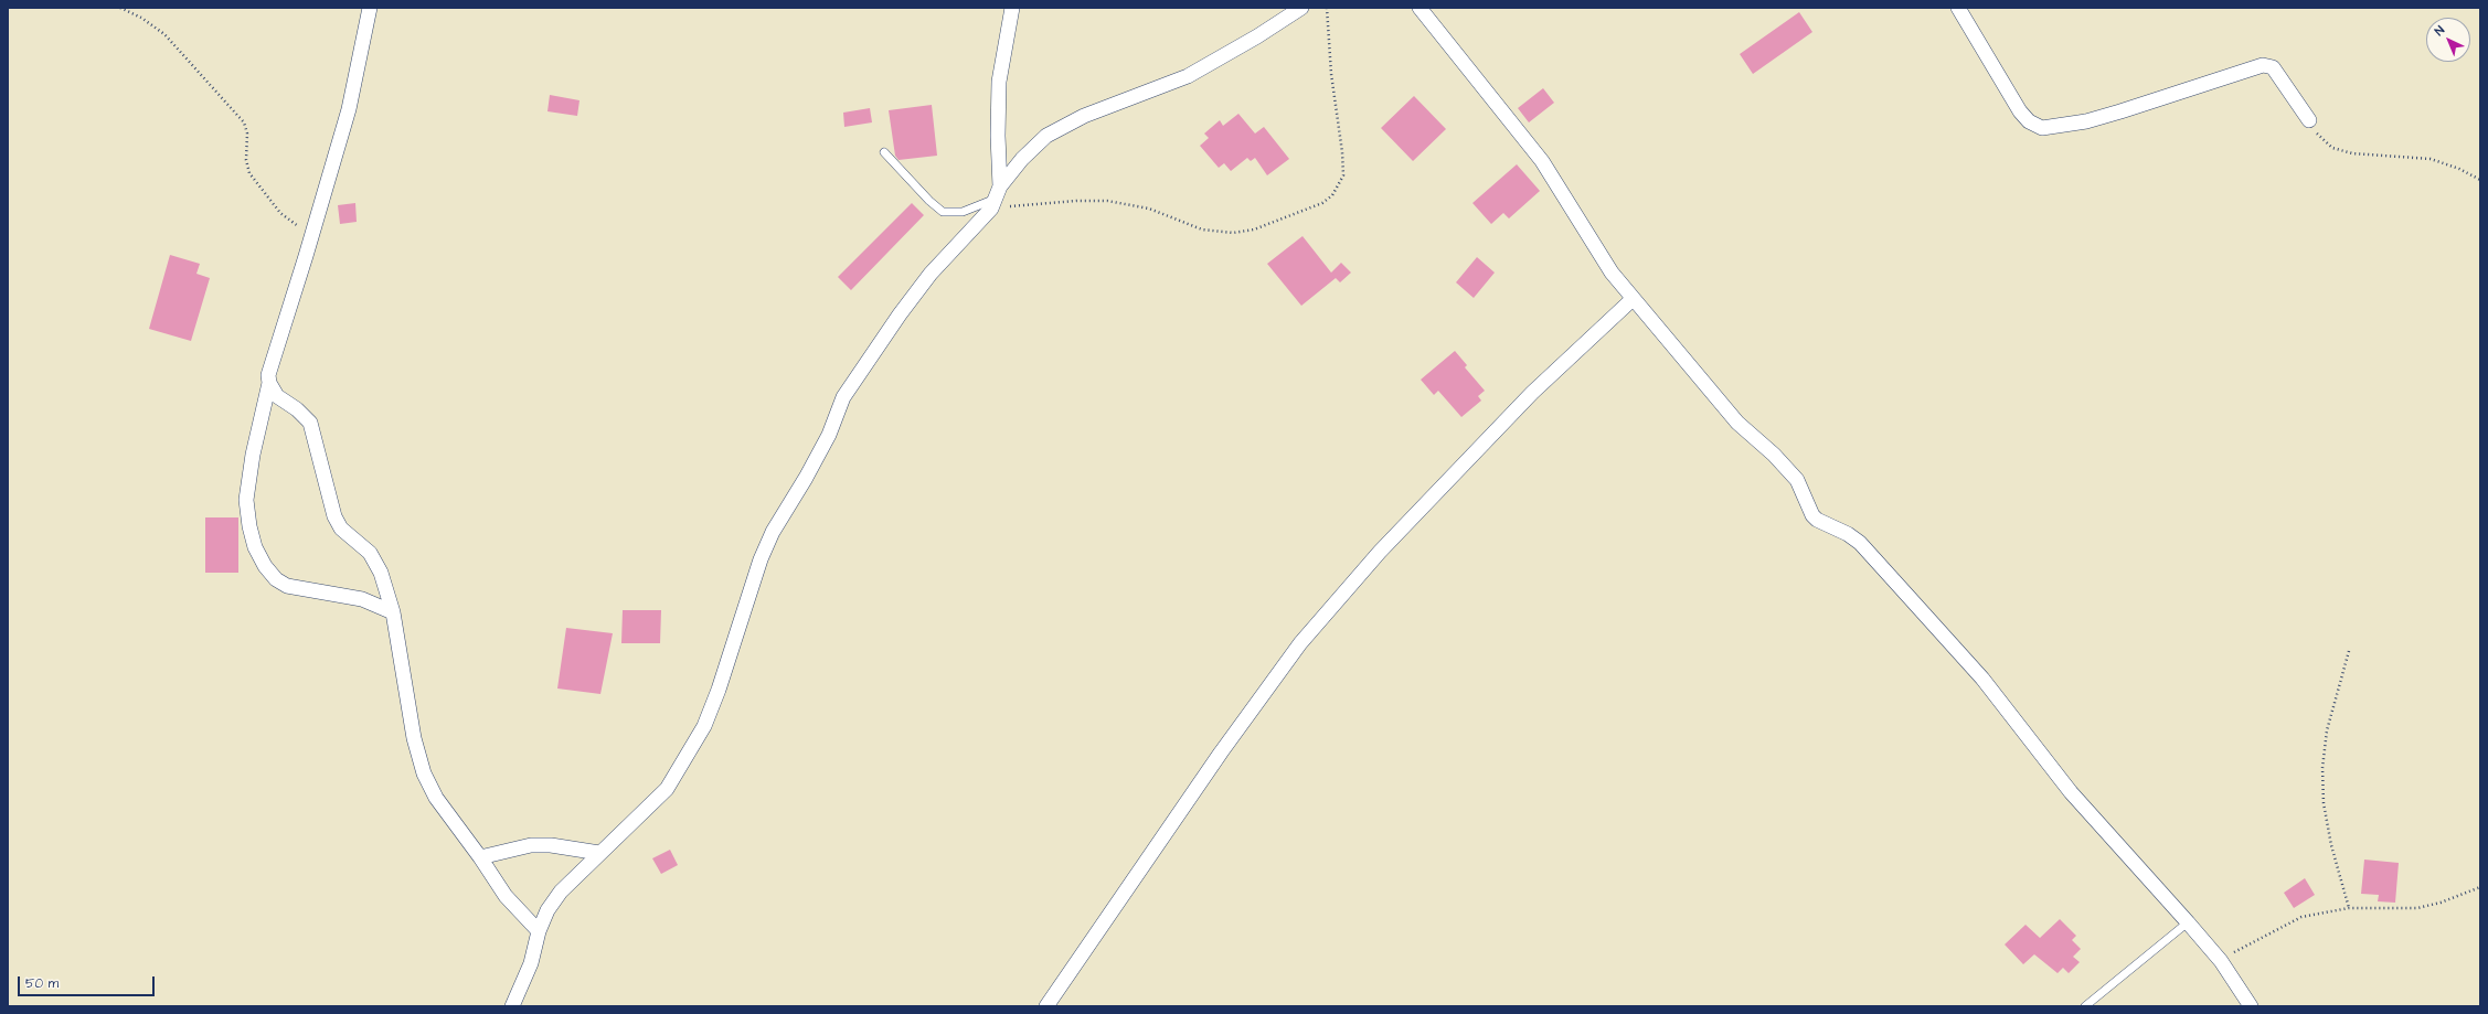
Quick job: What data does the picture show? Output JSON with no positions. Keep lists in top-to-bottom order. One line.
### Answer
{"scale_bar":"50 m","north":"top left"}
